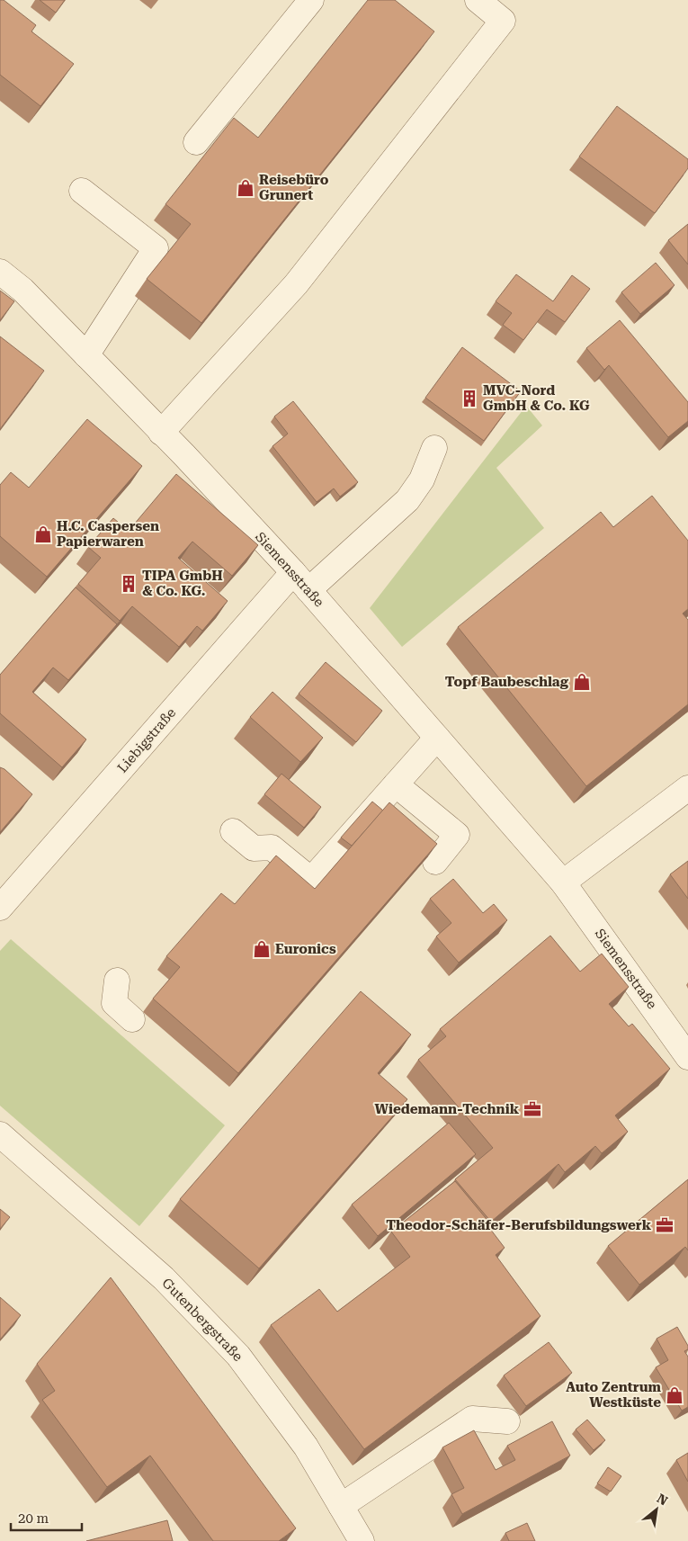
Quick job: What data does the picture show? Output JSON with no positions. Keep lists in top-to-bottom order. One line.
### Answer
{"streets":{"street":["Siemensstraße","Liebigstraße","Gutenbergstraße"]},"crossings":[["Siemensstraße","Liebigstraße"]],"places":{"shop":["Reisebüro Grunert","H.C. Caspersen Papierwaren","Topf Baubeschlag","Euronics","Auto Zentrum Westküste"],"building":["MVC-Nord GmbH & Co. KG","TIPA GmbH & Co. KG."],"office":["Wiedemann-Technik","Theodor-Schäfer-Berufsbildungswerk"]},"scale_bar":"20 m","north":"top right"}
